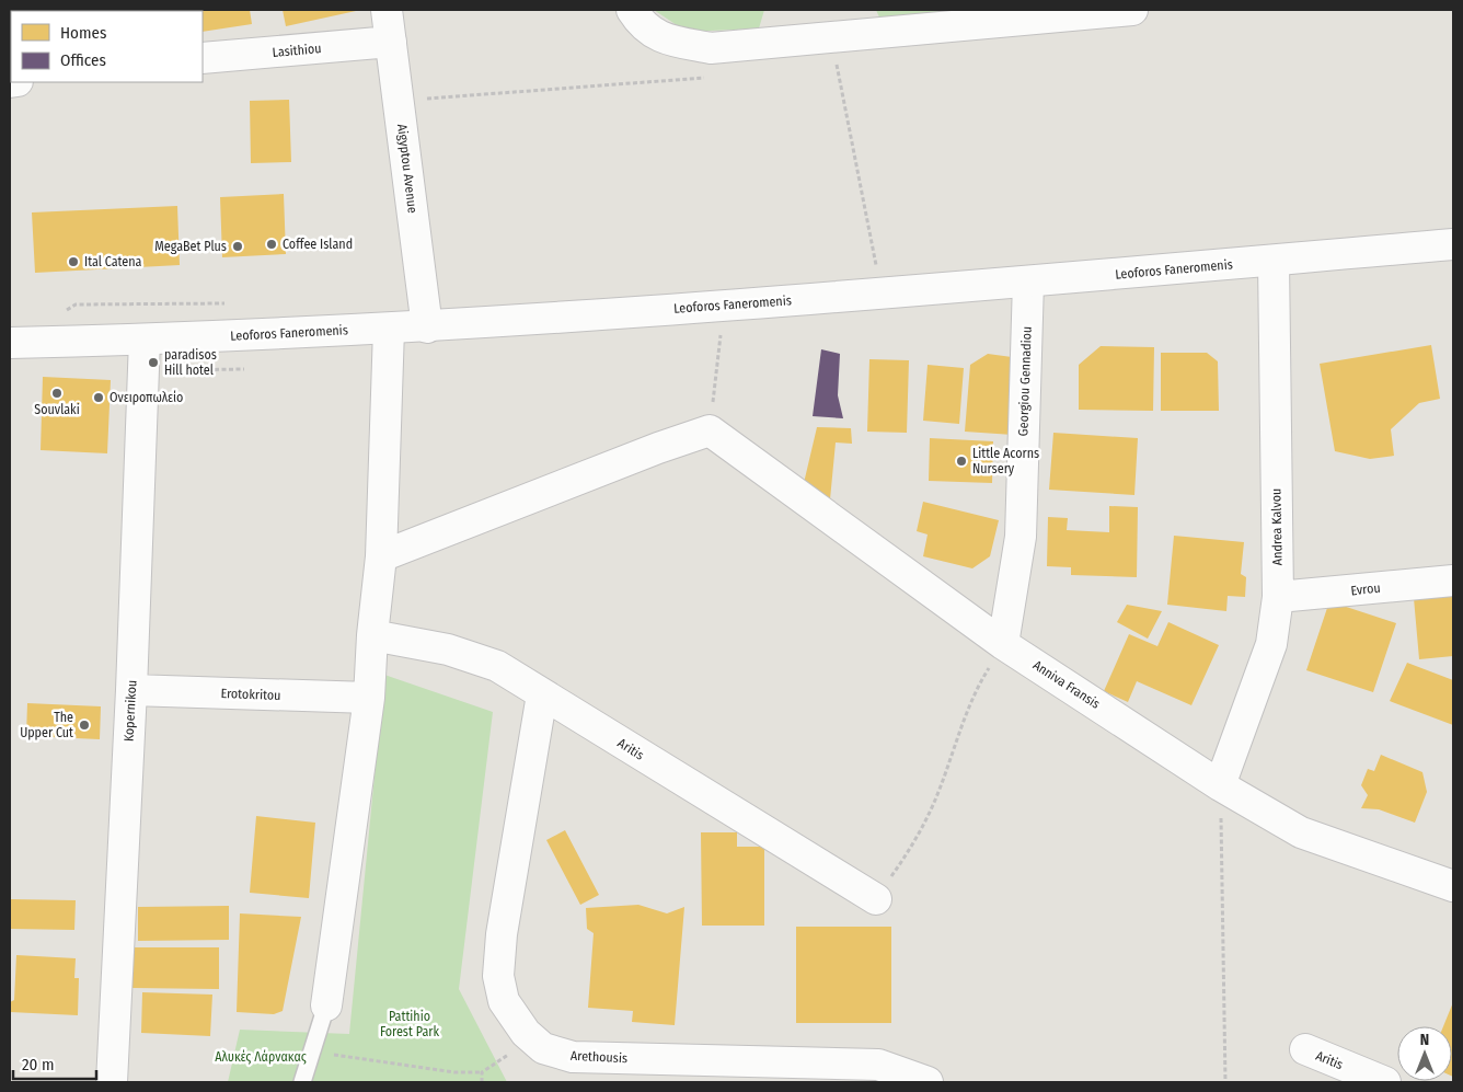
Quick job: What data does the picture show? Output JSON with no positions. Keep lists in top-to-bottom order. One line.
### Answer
{"streets":{"street":["Lasithiou","Aigyptou Avenue","Leoforos Faneromenis","Georgiou Gennadiou","Andrea Kalvou","Evrou","Anniva Fransis","Erotokritou","Kopernikou","Aritis","Arethousis"]},"crossings":[["Lasithiou","Aigyptou Avenue"],["Aigyptou Avenue","Leoforos Faneromenis"],["Leoforos Faneromenis","Georgiou Gennadiou"],["Leoforos Faneromenis","Andrea Kalvou"],["Leoforos Faneromenis","Kopernikou"],["Georgiou Gennadiou","Anniva Fransis"],["Andrea Kalvou","Evrou"],["Andrea Kalvou","Anniva Fransis"],["Erotokritou","Kopernikou"],["Aritis","Arethousis"]],"parks":["Pattihio Forest Park","Αλυκές Λάρνακας"],"places":["Coffee Island","MegaBet Plus","Ital Catena","paradisos Hill hotel","Souvlaki","Ονειροπωλείο","Little Acorns Nursery","The Upper Cut"],"legend":["Homes","Offices"],"scale_bar":"20 m","north":"top"}
